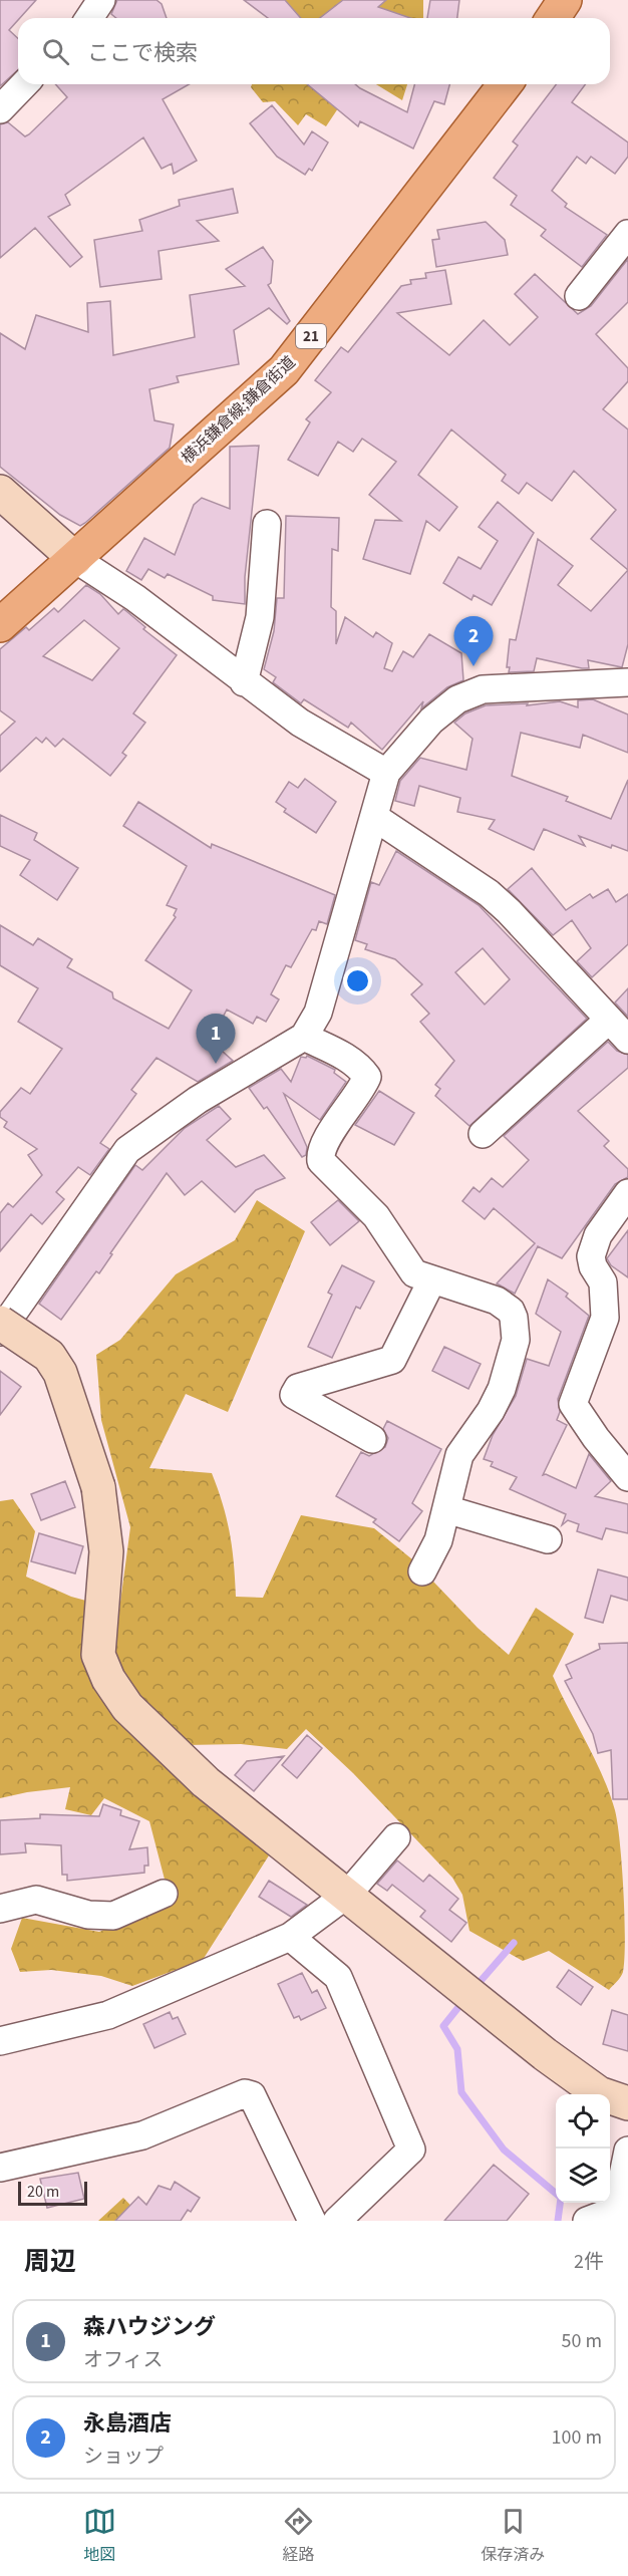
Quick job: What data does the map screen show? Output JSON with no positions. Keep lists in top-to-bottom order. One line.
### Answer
{"streets":{"main road":["21","横浜鎌倉線;鎌倉街道"]},"scale_bar":"20 m","page":{"search":"ここで検索","pins":["2","1"],"scale":"20 m","heading":["周辺","2件"],"list":[{"mark":"1","name":"森ハウジング","note":"オフィス","value":"50 m"},{"mark":"2","name":"永島酒店","note":"ショップ","value":"100 m"}],"nav":["地図","経路","保存済み"]}}
